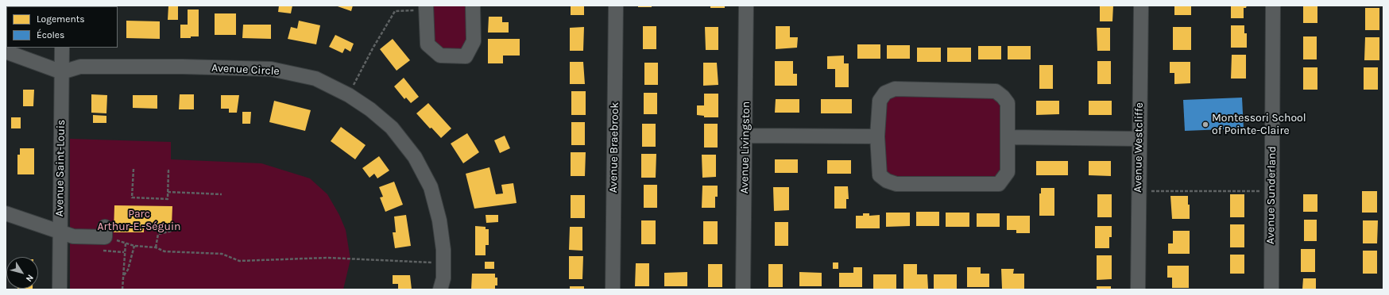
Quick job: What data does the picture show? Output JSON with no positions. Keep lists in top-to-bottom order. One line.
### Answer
{"streets":{"street":["Avenue Circle","Avenue Braebrook","Avenue Livingston","Avenue Westcliffe","Avenue Saint-Louis","Avenue Sunderland"]},"crossings":[["Avenue Circle","Avenue Saint-Louis"]],"parks":["Parc Arthur-E.-Séguin"],"places":["Montessori School of Pointe-Claire"],"legend":["Logements","Écoles"],"north":"bottom right"}
